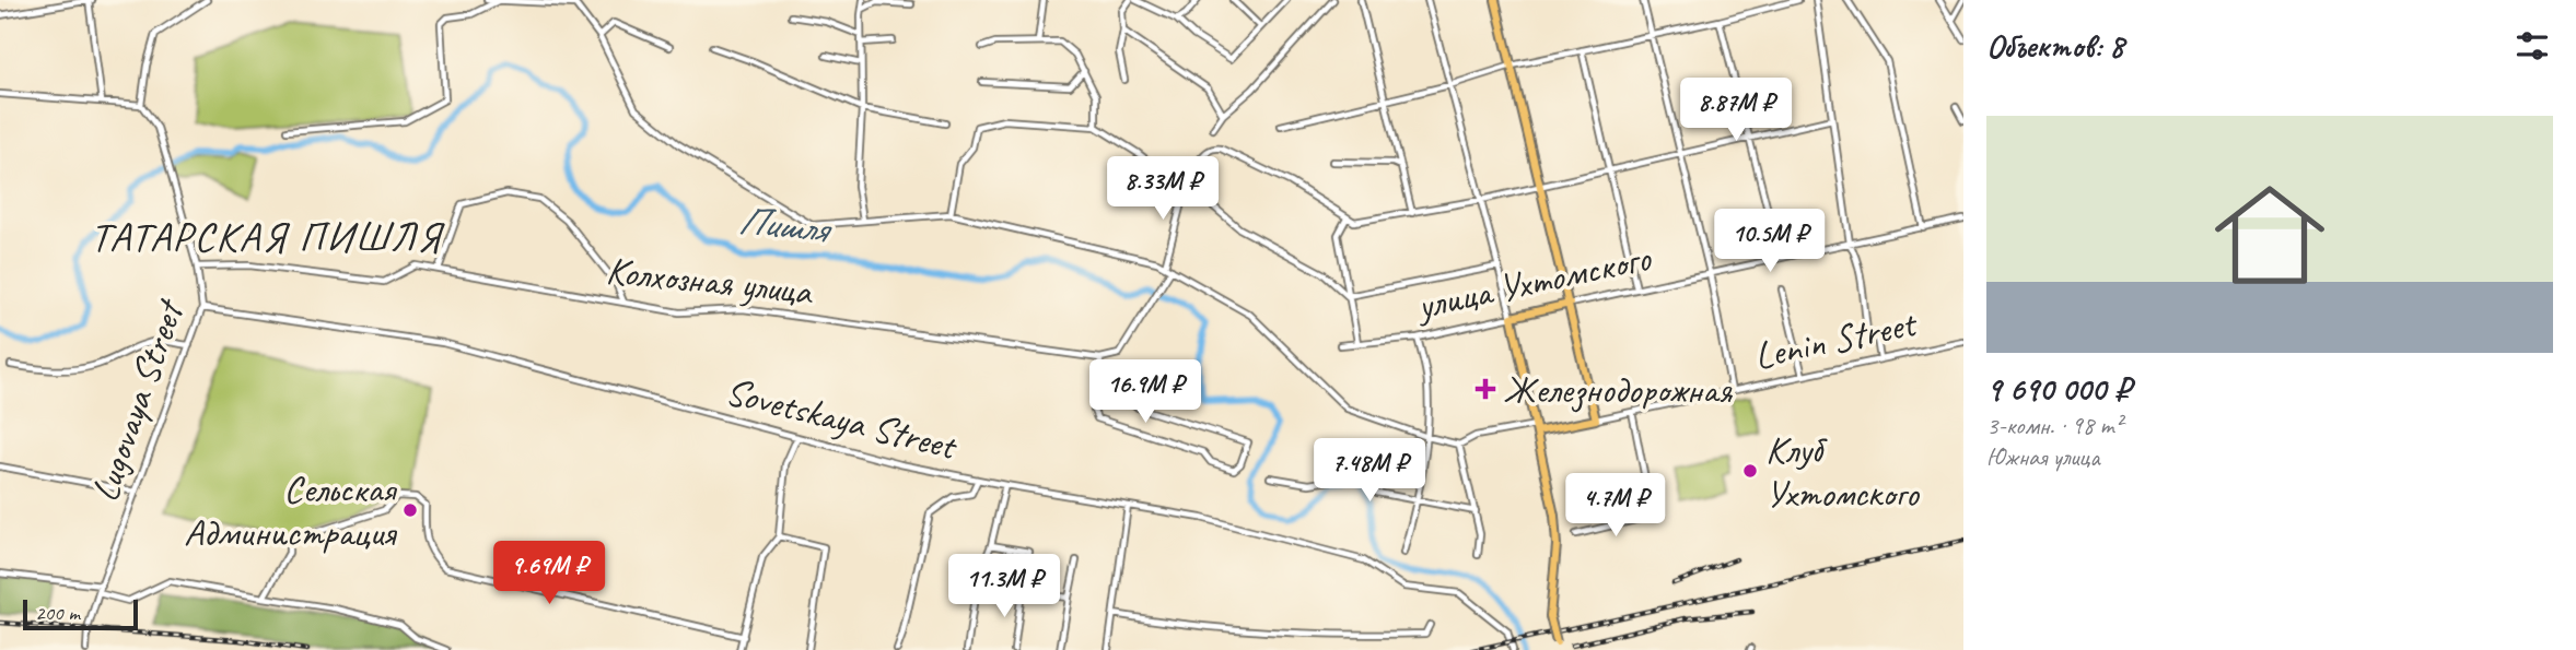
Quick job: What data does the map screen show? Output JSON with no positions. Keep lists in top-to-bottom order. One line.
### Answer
{"streets":{"main road":["улица Ухтомского","Lenin Street"],"street":["Колхозная улица","Lugovaya Street","Sovetskaya Street"]},"crossings":[["Колхозная улица","Lugovaya Street"],["Lugovaya Street","Sovetskaya Street"]],"districts":["ТАТАРСКАЯ ПИШЛЯ"],"water":["Пишля"],"places":{"health":["Железнодорожная"],"other":["Клуб Ухтомского","Сельская Администрация"]},"scale_bar":"200 m","page":{"heading":"Объектов: 8","price":["8.87M ₽","8.33M ₽","10.5M ₽","16.9M ₽","7.48M ₽","4.7M ₽","9.69M ₽","11.3M ₽"],"list":[{"name":"9 690 000 ₽","note":"3-комн. · 98 m² · Южная улица"}],"scale":"200 m"}}
